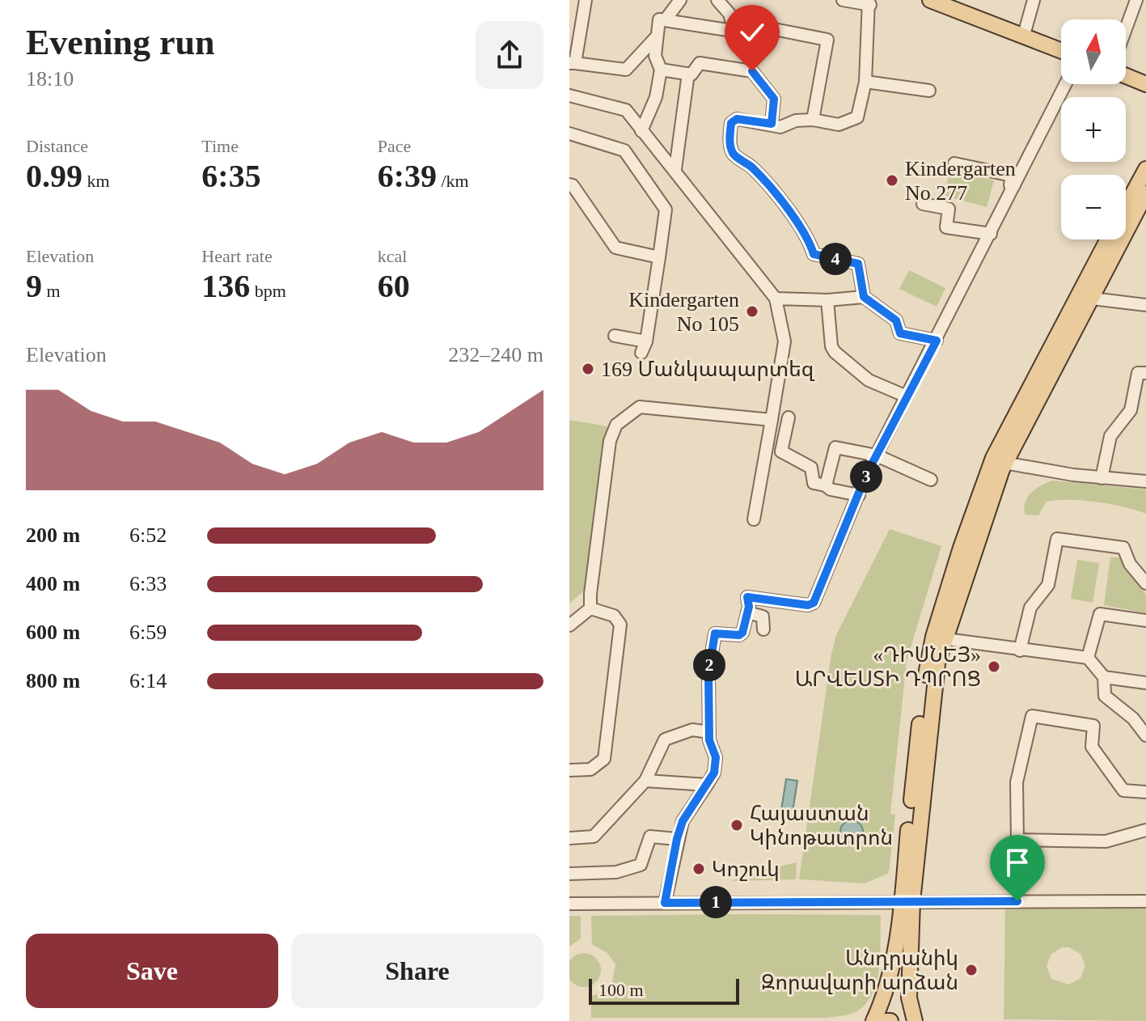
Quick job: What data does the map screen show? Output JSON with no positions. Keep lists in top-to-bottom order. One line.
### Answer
{"places":["Kindergarten No 277","Kindergarten No 105","169 Մանկապարտեզ","«ԴԻՍՆԵՅ» ԱՐՎԵՍՏԻ ԴՊՐՈՑ","Հայաստան Կինոթատրոն","Կոշուկ","Անդրանիկ Զորավարի արձան"],"scale_bar":"100 m","north":"top","page":{"heading":["Evening run","18:10"],"map_buttons":["+","−"],"stats":[["Distance","0.99 km"],["Time","6:35"],["Pace","6:39 /km"],["Elevation","9 m"],["Heart rate","136 bpm"],["kcal","60"]],"pins":["4","3","2","1"],"chart":["Elevation","232–240 m"],"list":[{"name":"200 m","note":"6:52"},{"name":"400 m","note":"6:33"},{"name":"600 m","note":"6:59"},{"name":"800 m","note":"6:14"}],"buttons":["Save","Share"],"scale":"100 m"}}
